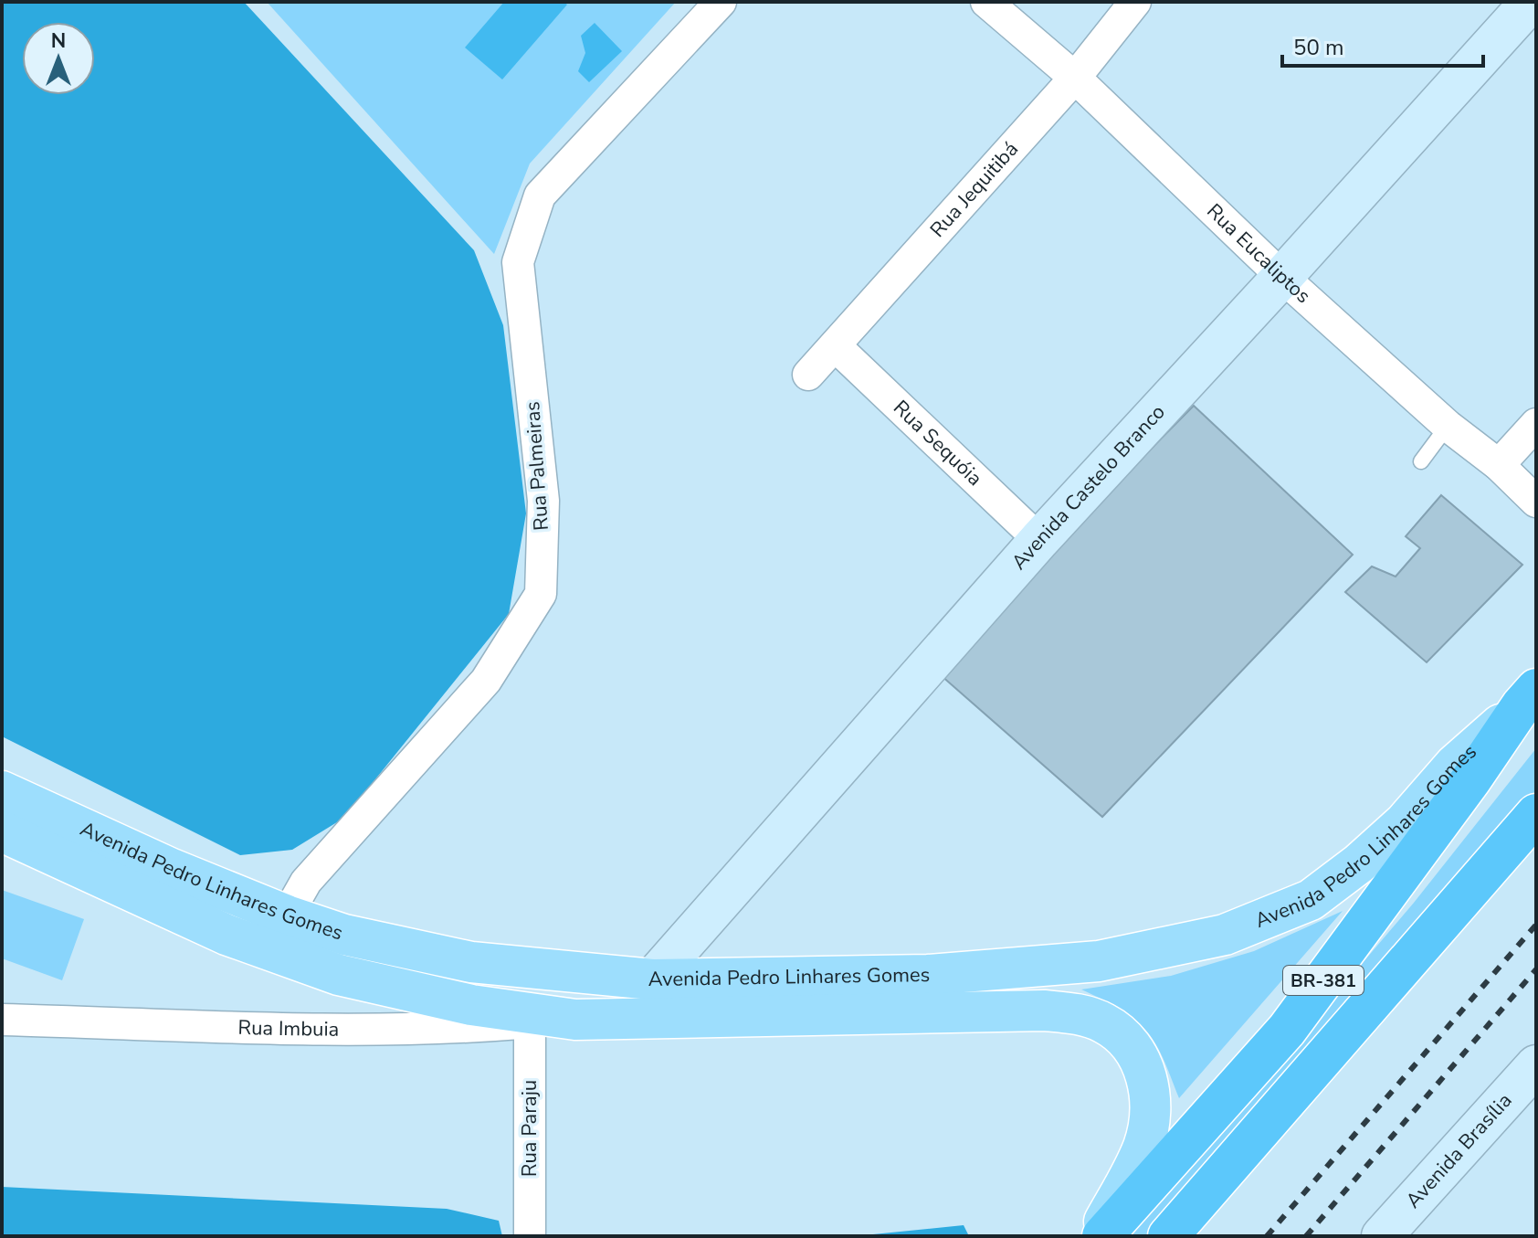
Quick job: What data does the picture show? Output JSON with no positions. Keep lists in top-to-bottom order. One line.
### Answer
{"streets":{"highway":["Avenida Pedro Linhares Gomes","BR-381"],"street":["Rua Jequitibá","Rua Eucaliptos","Rua Sequóia","Rua Palmeiras","Avenida Castelo Branco","Rua Imbuia","Rua Paraju","Avenida Brasília"]},"crossings":[["Rua Jequitibá","Rua Eucaliptos"],["Rua Jequitibá","Rua Sequóia"],["Rua Eucaliptos","Avenida Castelo Branco"],["Rua Sequóia","Avenida Castelo Branco"],["Rua Palmeiras","Avenida Pedro Linhares Gomes"],["Avenida Castelo Branco","Avenida Pedro Linhares Gomes"],["Avenida Pedro Linhares Gomes","Rua Imbuia"],["Rua Imbuia","Rua Paraju"]],"scale_bar":"50 m","north":"top"}
